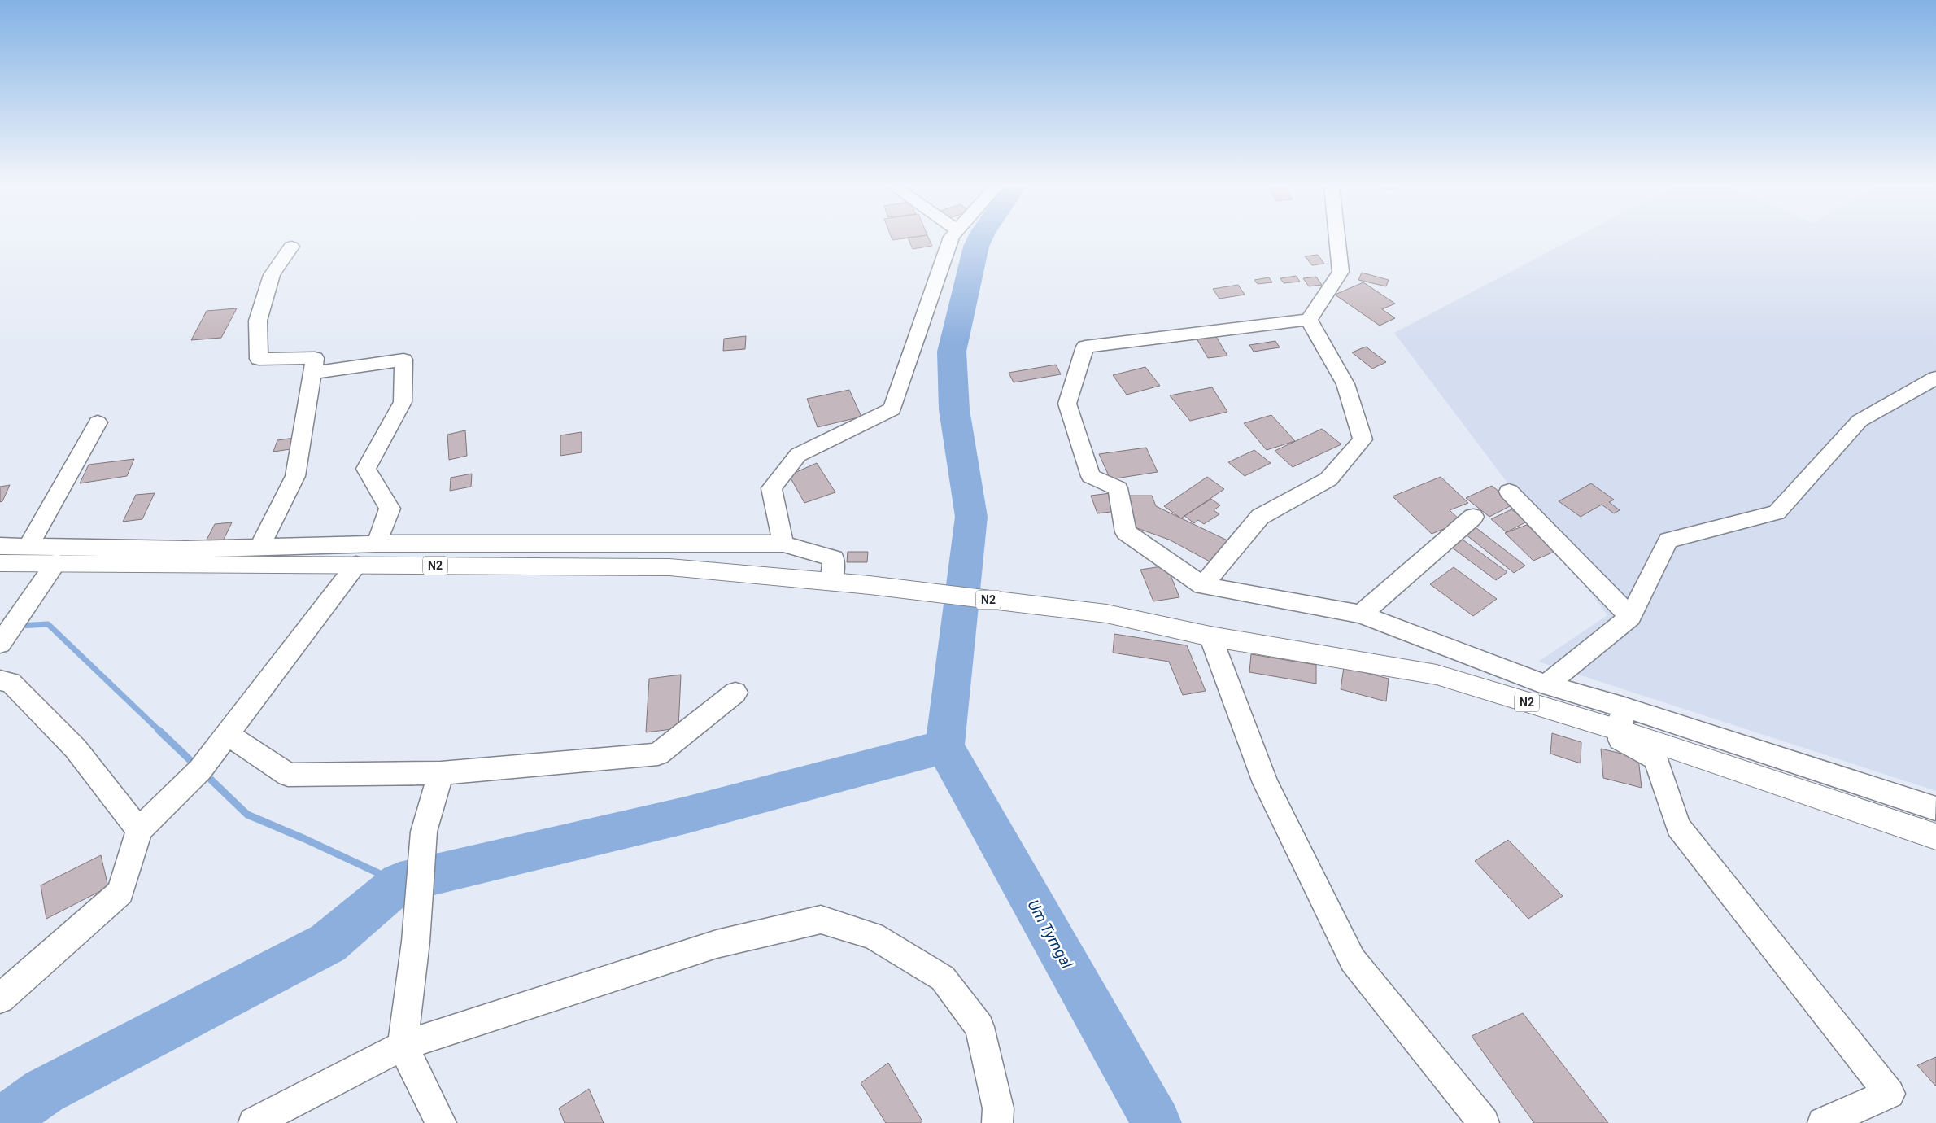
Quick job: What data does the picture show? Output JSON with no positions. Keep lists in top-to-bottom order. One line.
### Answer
{"streets":{"highway":["N2"]},"water":["Um Tyrngal"]}
